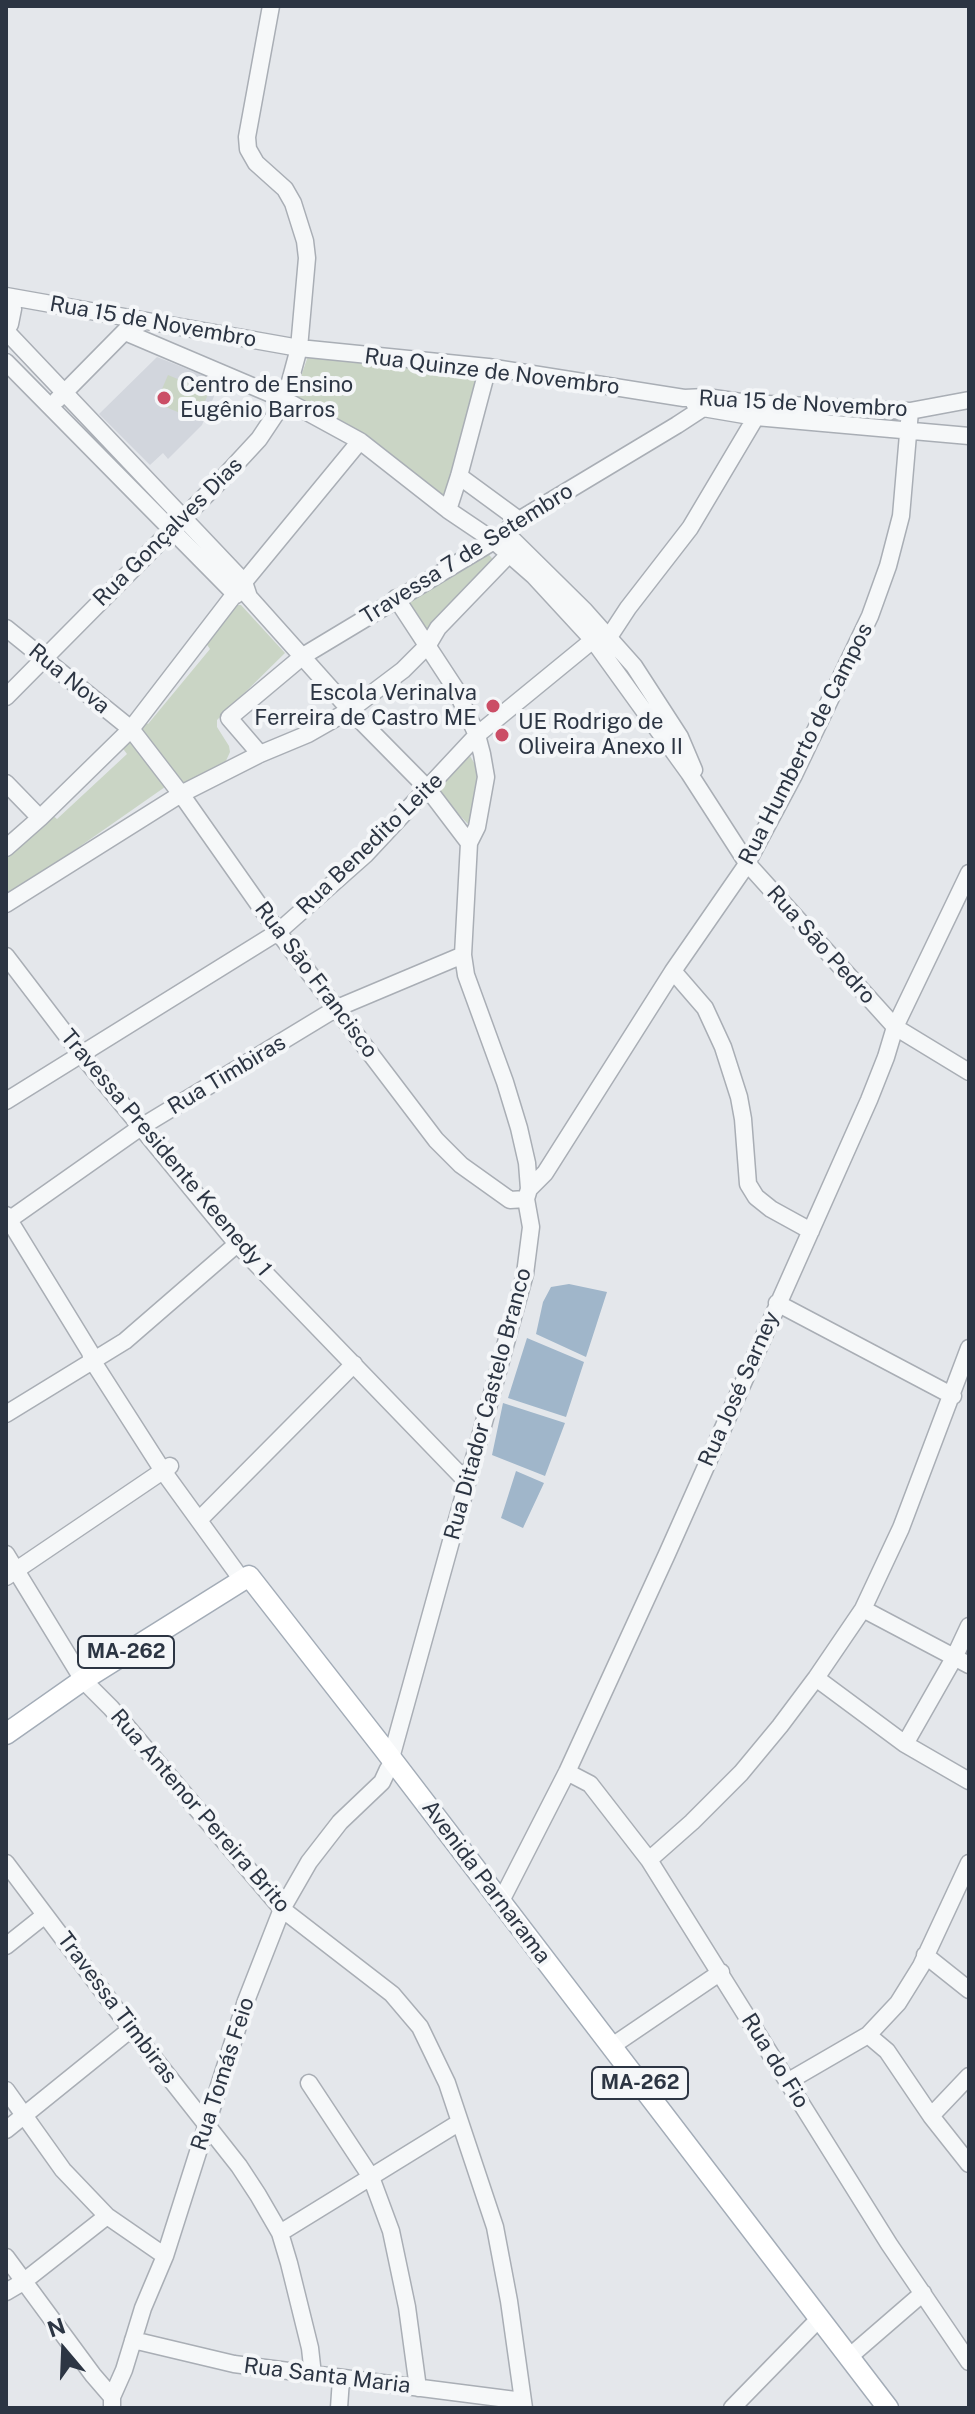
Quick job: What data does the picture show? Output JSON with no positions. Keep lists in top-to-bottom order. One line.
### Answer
{"streets":{"main road":["MA-262","Avenida Parnarama"],"street":["Rua 15 de Novembro","Rua Quinze de Novembro","Rua Gonçalves Dias","Travessa 7 de Setembro","Rua Nova","Rua Humberto de Campos","Rua Benedito Leite","Rua São Pedro","Rua São Francisco","Rua Timbiras","Travessa Presidente Keenedy 1","Rua José Sarney","Rua Ditador Castelo Branco","Rua Antenor Pereira Brito","Travessa Timbiras","Rua do Fio","Rua Tomás Feio","Rua Santa Maria"]},"crossings":[["Rua 15 de Novembro","Rua Quinze de Novembro"],["Rua 15 de Novembro","Rua Gonçalves Dias"],["Rua 15 de Novembro","Travessa 7 de Setembro"],["Rua 15 de Novembro","Rua Humberto de Campos"],["Rua 15 de Novembro","Rua Benedito Leite"],["Rua Quinze de Novembro","Rua Gonçalves Dias"],["Rua Gonçalves Dias","Rua Nova"],["Rua Gonçalves Dias","Rua São Pedro"],["Travessa 7 de Setembro","Rua São Pedro"],["Travessa 7 de Setembro","Rua Ditador Castelo Branco"],["Rua Nova","Rua São Francisco"],["Rua Humberto de Campos","Rua São Pedro"],["Rua Humberto de Campos","Rua São Francisco"],["Rua Humberto de Campos","Rua Ditador Castelo Branco"],["Rua Benedito Leite","Rua São Pedro"],["Rua Benedito Leite","Rua São Francisco"],["Rua Benedito Leite","Travessa Presidente Keenedy 1"],["Rua Benedito Leite","Rua Ditador Castelo Branco"],["Rua São Pedro","Rua José Sarney"],["Rua São Francisco","Rua Timbiras"],["Rua São Francisco","Rua Ditador Castelo Branco"],["Rua Timbiras","Travessa Presidente Keenedy 1"],["Rua Timbiras","Rua Ditador Castelo Branco"],["Rua Timbiras","Avenida Parnarama"],["Travessa Presidente Keenedy 1","Rua Ditador Castelo Branco"],["Rua José Sarney","Avenida Parnarama"],["Rua José Sarney","Rua do Fio"],["Rua Ditador Castelo Branco","Avenida Parnarama"],["Rua Ditador Castelo Branco","Rua Tomás Feio"],["MA-262","Rua Antenor Pereira Brito"],["MA-262","Avenida Parnarama"],["Rua Antenor Pereira Brito","Rua Tomás Feio"],["Rua Antenor Pereira Brito","Rua Santa Maria"],["Avenida Parnarama","Rua Tomás Feio"],["Travessa Timbiras","Rua Tomás Feio"],["Travessa Timbiras","Rua Santa Maria"],["Rua Tomás Feio","Rua Santa Maria"]],"places":["Centro de Ensino Eugênio Barros","Escola Verinalva Ferreira de Castro ME","UE Rodrigo de Oliveira Anexo II"],"north":"top"}
